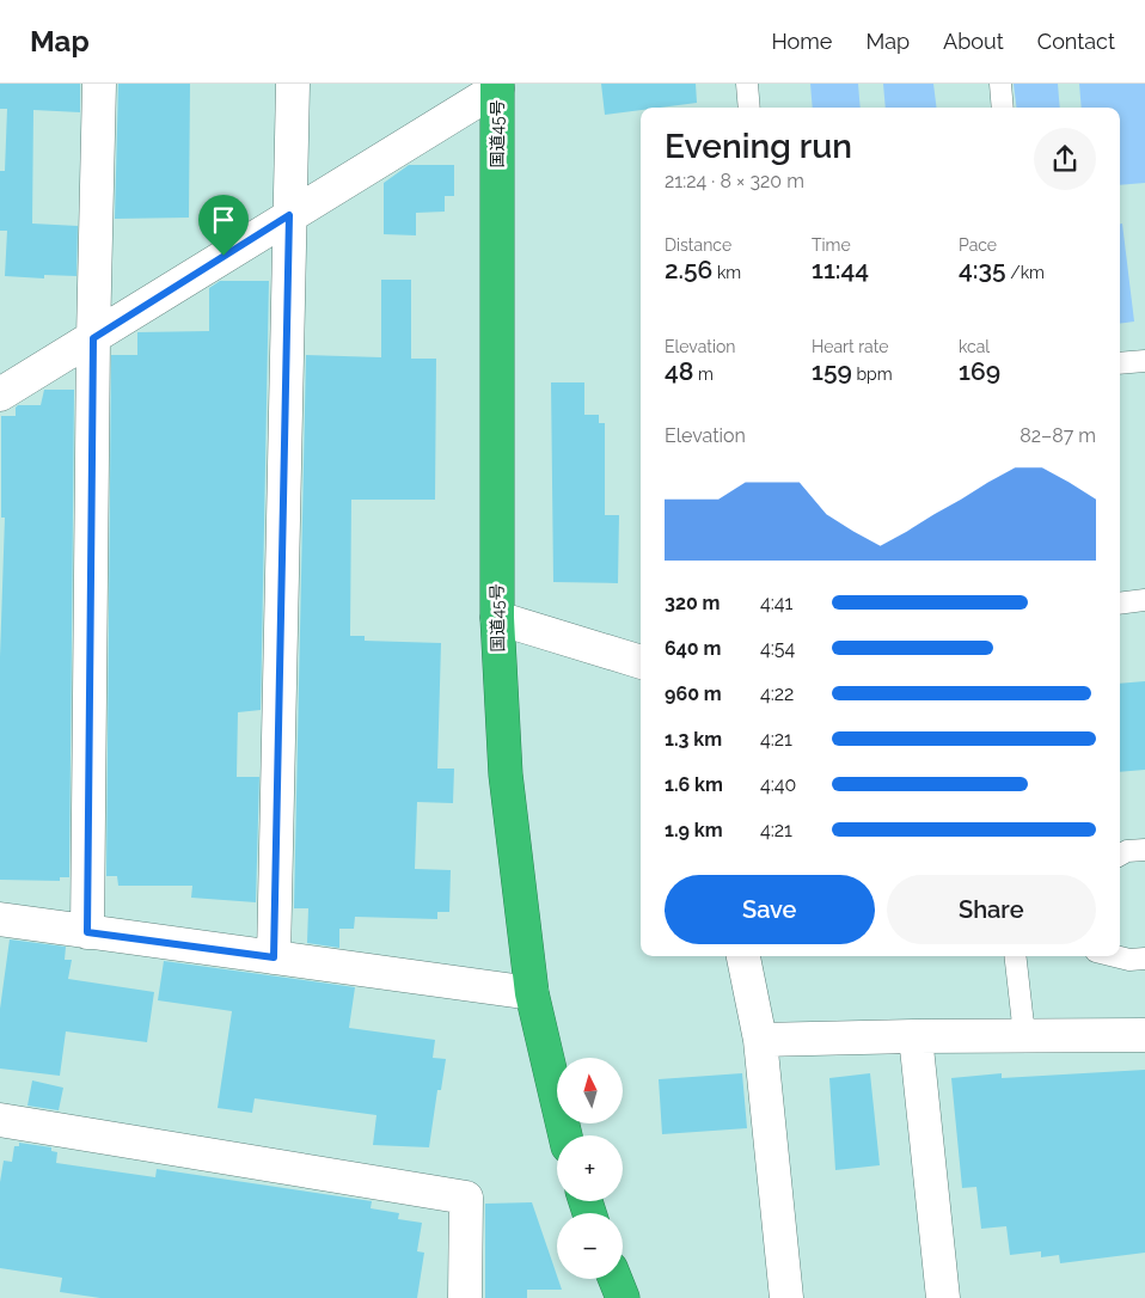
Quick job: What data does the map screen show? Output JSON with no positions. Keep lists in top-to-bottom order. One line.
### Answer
{"streets":{"highway":["国道45号"]},"north":"top","page":{"header":"Map","nav":["Home","Map","About","Contact"],"heading":["Evening run","21:24 · 8 × 320 m"],"stats":[["Distance","2.56 km"],["Time","11:44"],["Pace","4:35 /km"],["Elevation","48 m"],["Heart rate","159 bpm"],["kcal","169"]],"chart":["Elevation","82–87 m"],"list":[{"name":"320 m","note":"4:41"},{"name":"640 m","note":"4:54"},{"name":"960 m","note":"4:22"},{"name":"1.3 km","note":"4:21"},{"name":"1.6 km","note":"4:40"},{"name":"1.9 km","note":"4:21"}],"buttons":["Save","Share"],"map_buttons":["+","−"]}}
